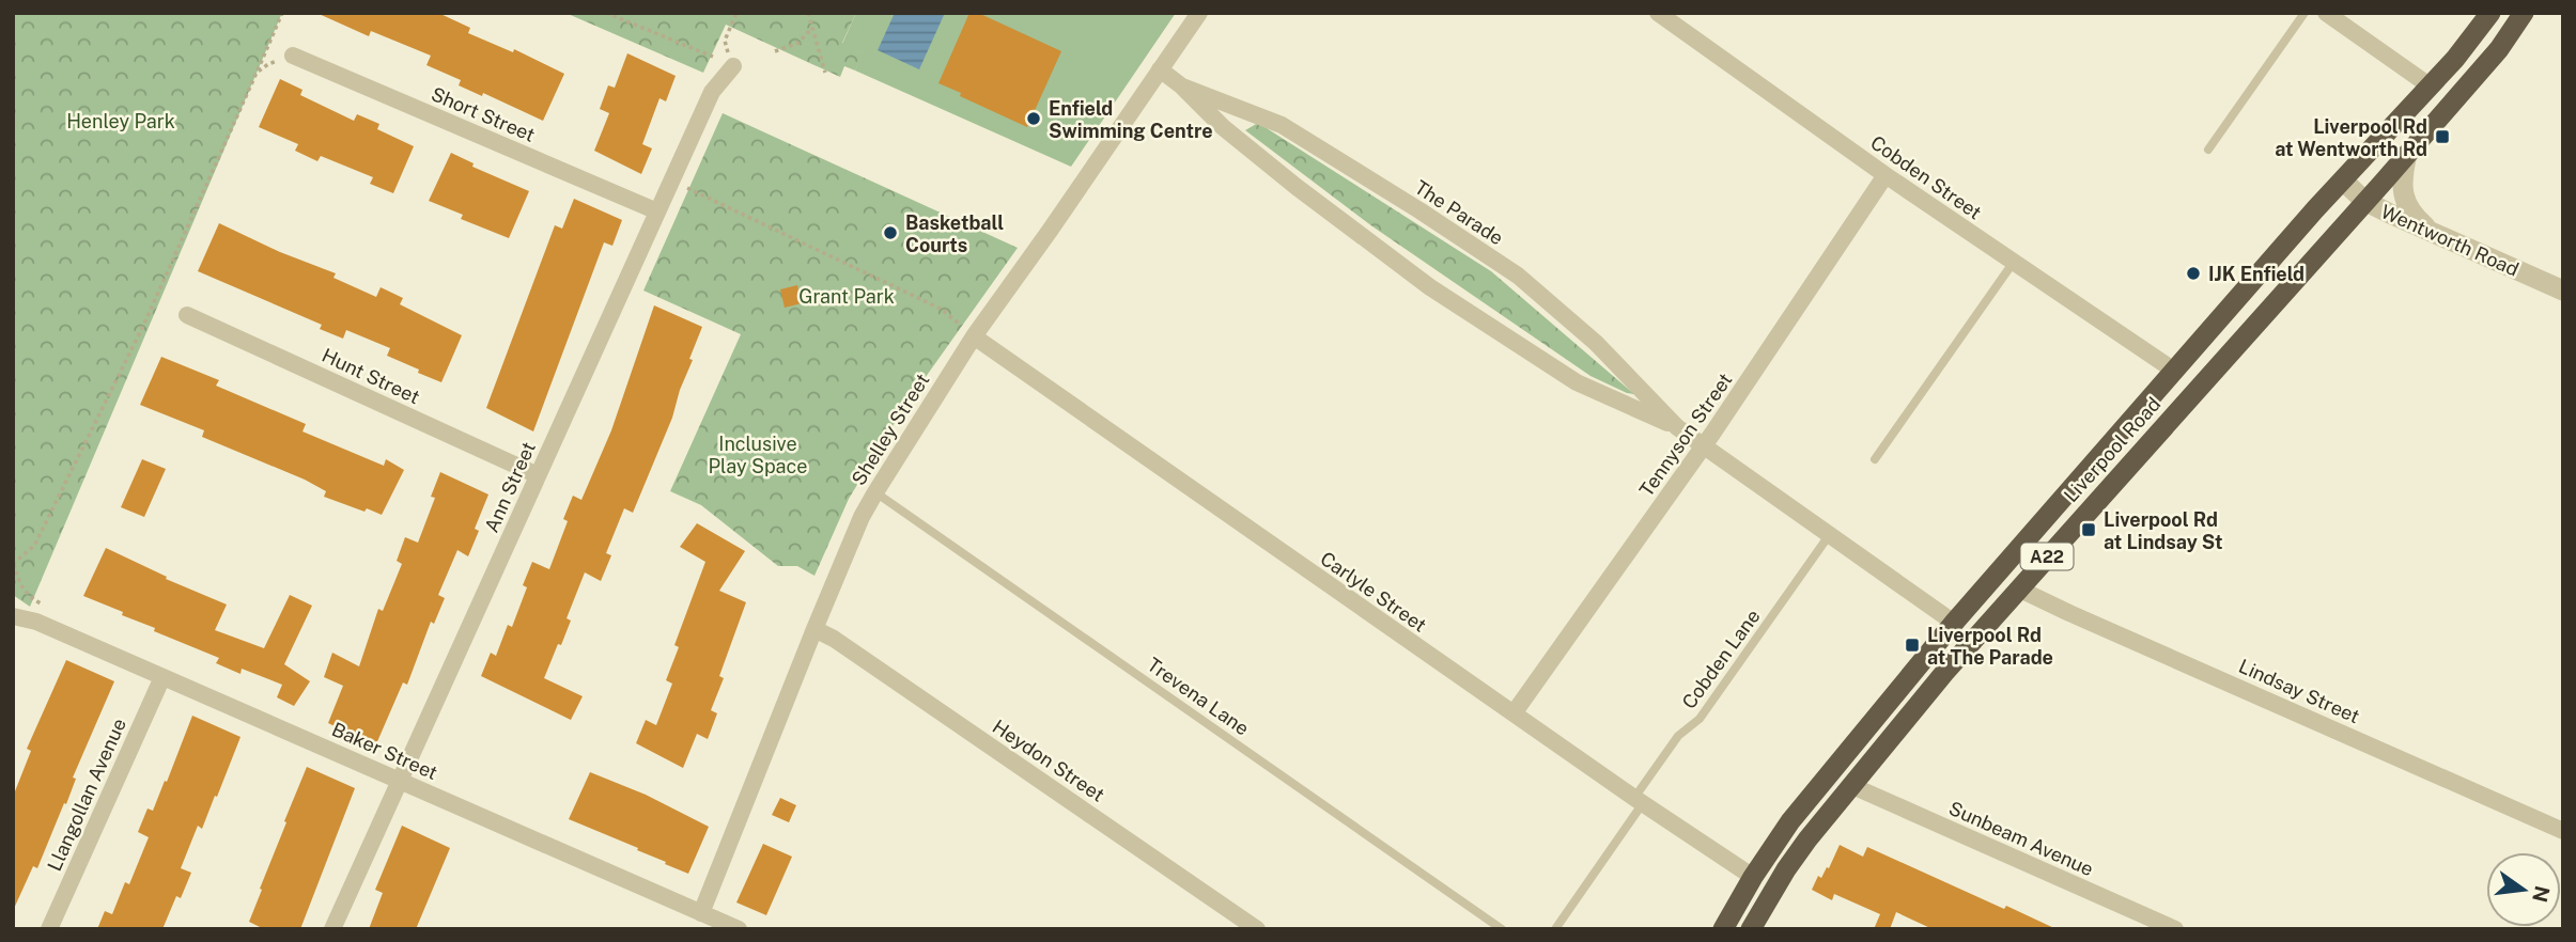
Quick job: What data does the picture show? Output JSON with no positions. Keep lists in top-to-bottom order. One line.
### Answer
{"streets":{"highway":["Liverpool Road","A22"],"street":["Short Street","Cobden Street","The Parade","Wentworth Road","Hunt Street","Shelley Street","Tennyson Street","Ann Street","Carlyle Street","Lindsay Street","Baker Street","Heydon Street","Llangollan Avenue","Sunbeam Avenue"],"lane":["Cobden Lane","Trevena Lane"]},"crossings":[["Short Street","Ann Street"],["Cobden Street","Tennyson Street"],["Cobden Street","Liverpool Road"],["The Parade","Shelley Street"],["The Parade","Tennyson Street"],["The Parade","Liverpool Road"],["The Parade","Cobden Lane"],["Wentworth Road","Liverpool Road"],["Hunt Street","Ann Street"],["Shelley Street","Carlyle Street"],["Shelley Street","Trevena Lane"],["Shelley Street","Baker Street"],["Shelley Street","Heydon Street"],["Tennyson Street","Carlyle Street"],["Liverpool Road","Carlyle Street"],["Liverpool Road","Lindsay Street"],["Liverpool Road","Sunbeam Avenue"],["Ann Street","Baker Street"],["Carlyle Street","Cobden Lane"],["Baker Street","Llangollan Avenue"]],"parks":["Henley Park","Grant Park","Inclusive Play Space"],"places":{"other":["Enfield Swimming Centre","Basketball Courts","IJK Enfield"],"transit":["Liverpool Rd at Wentworth Rd","Liverpool Rd at Lindsay St","Liverpool Rd at The Parade"]},"north":"right"}
